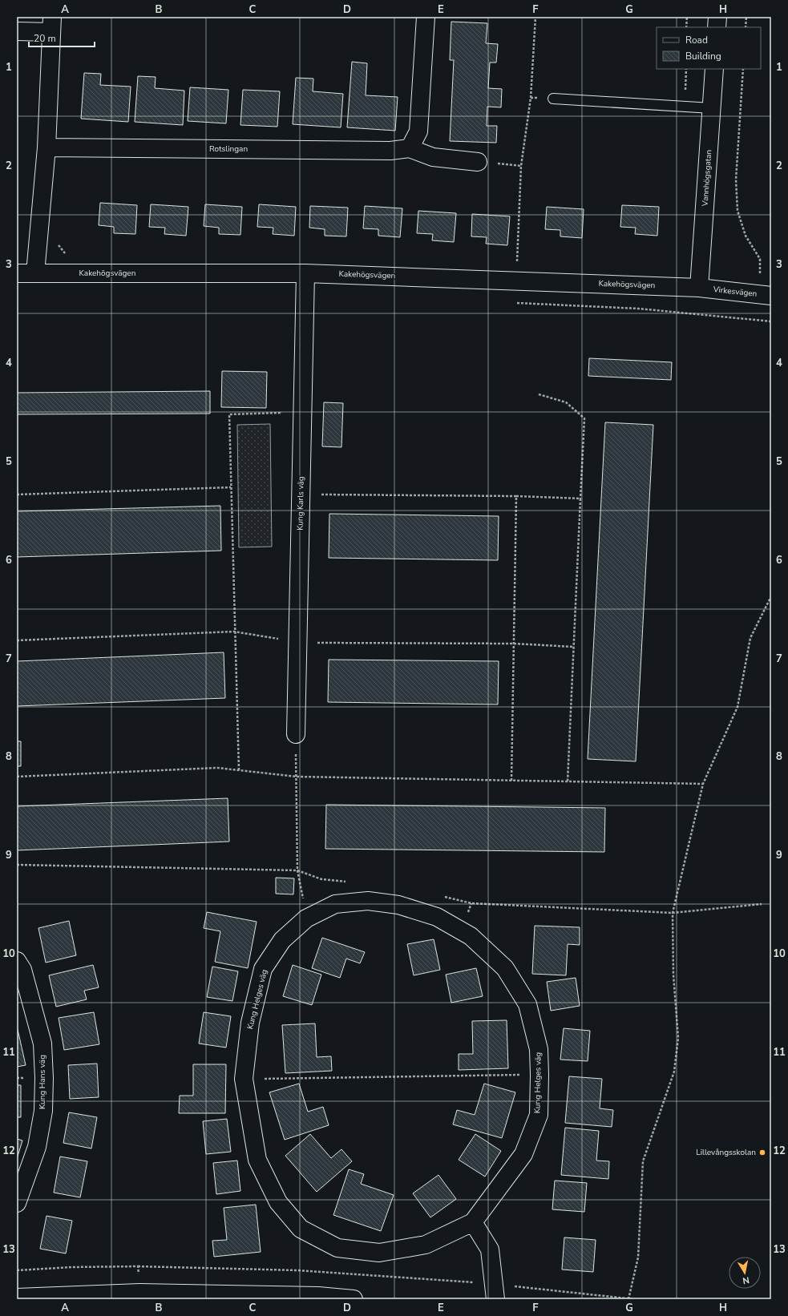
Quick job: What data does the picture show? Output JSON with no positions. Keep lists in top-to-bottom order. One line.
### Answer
{"streets":{"street":["Rotslingan","Vannhögsgatan","Kakehögsvägen","Virkesvägen","Kung Karls väg","Kung Helges väg","Kung Hans väg"]},"crossings":[["Vannhögsgatan","Kakehögsvägen"],["Vannhögsgatan","Virkesvägen"],["Kakehögsvägen","Virkesvägen"],["Kakehögsvägen","Kung Karls väg"]],"places":["Lillevångsskolan"],"legend":["Road","Building"],"scale_bar":"20 m","north":"bottom","grid":{"columns":["A","B","C","D","E","F","G","H"],"rows":["1","2","3","4","5","6","7","8","9","10","11","12","13"]}}
